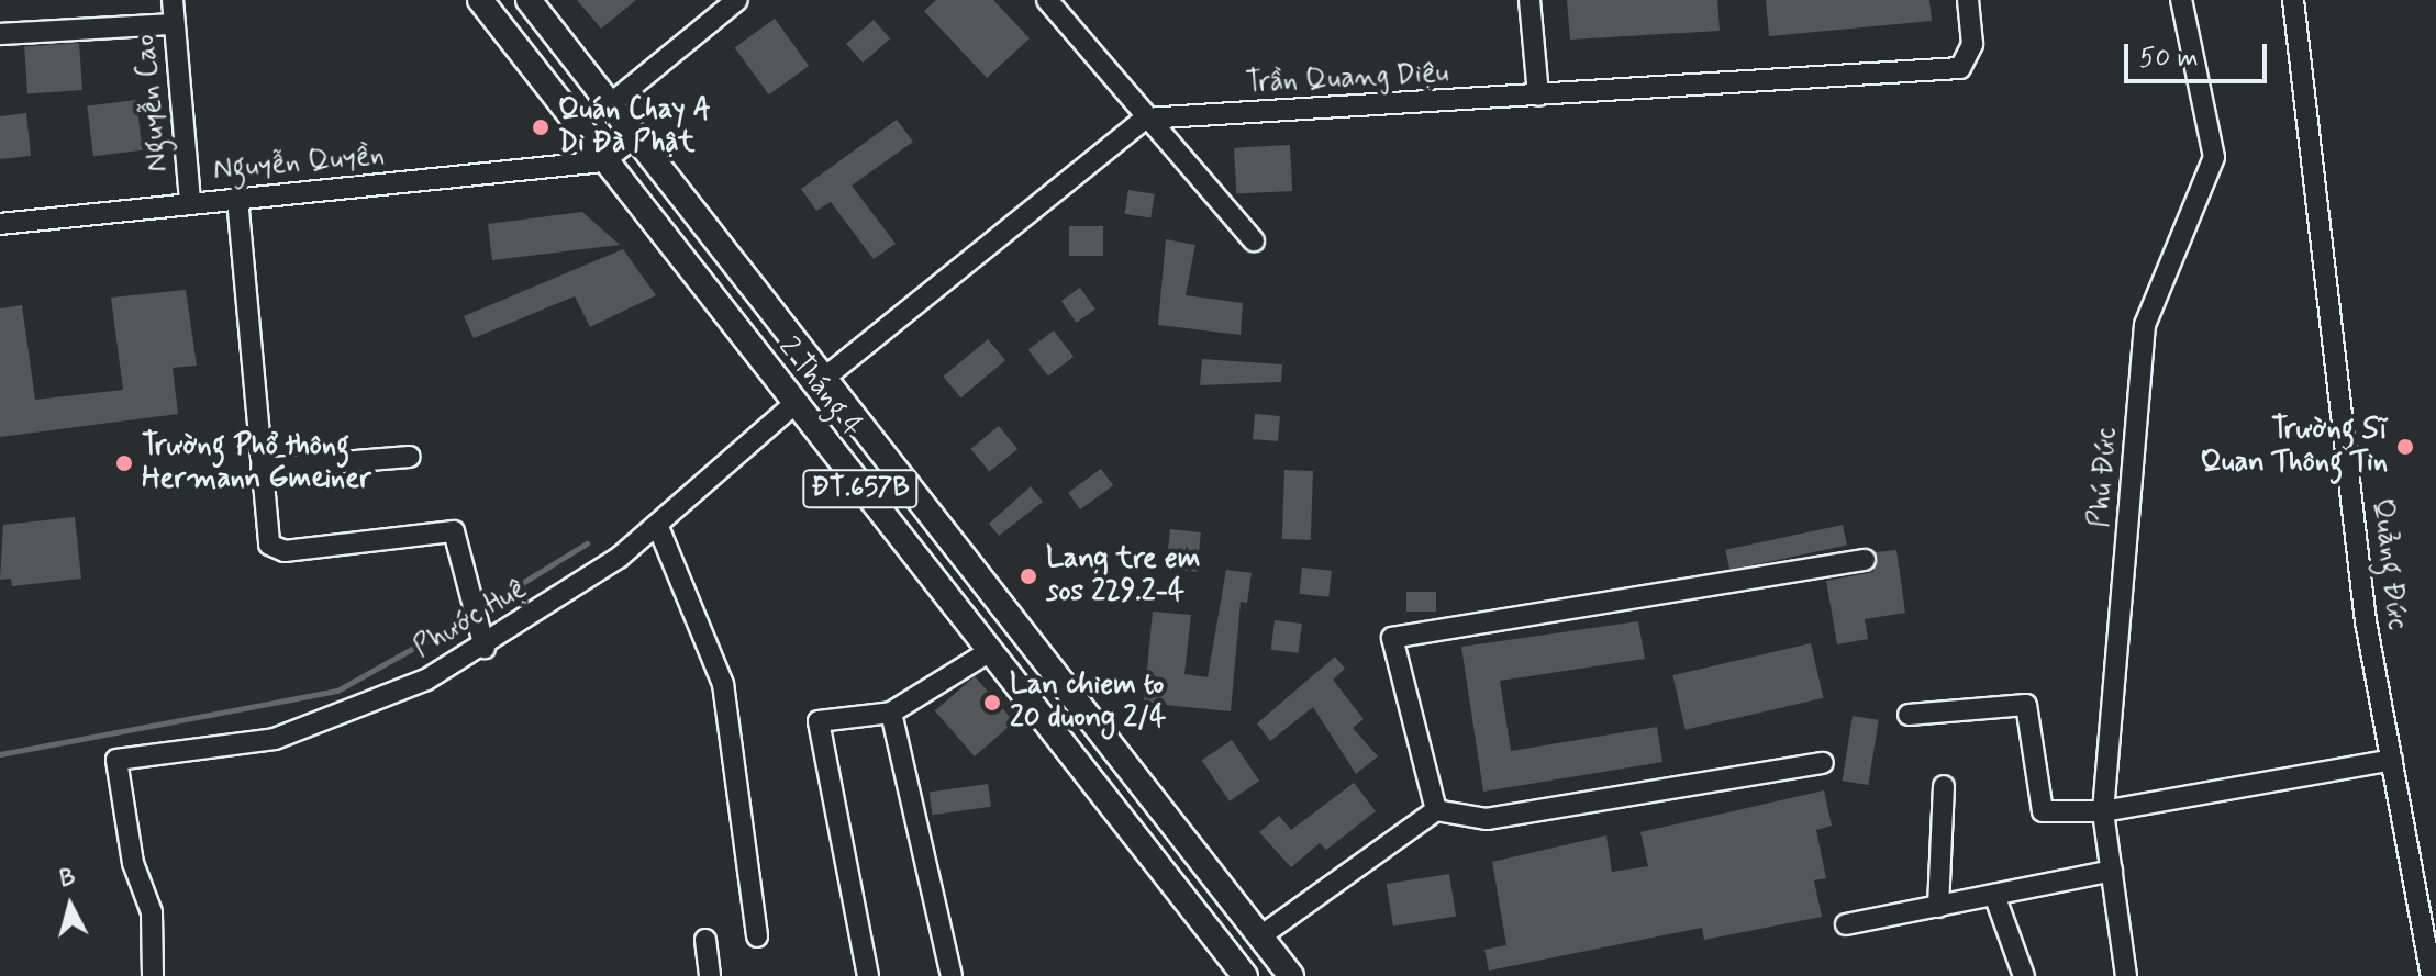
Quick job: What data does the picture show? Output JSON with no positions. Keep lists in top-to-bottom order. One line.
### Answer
{"streets":{"main road":["2 Tháng 4","ĐT.657B"],"street":["Trần Quang Diệu","Nguyễn Cao","Nguyễn Quyền","Phú Đức","Quảng Đức","Phước Huệ"]},"crossings":[["Nguyễn Cao","Nguyễn Quyền"],["Nguyễn Quyền","2 Tháng 4"],["2 Tháng 4","Phước Huệ"]],"places":["Quán Chay A Di Đà Phật","Trường Sĩ Quan Thông Tin","Trường Phổ thông Hermann Gmeiner","Lang tre em sos 229.2-4","Lan chiem to 20 duong 2/4"],"scale_bar":"50 m","north":"top"}
